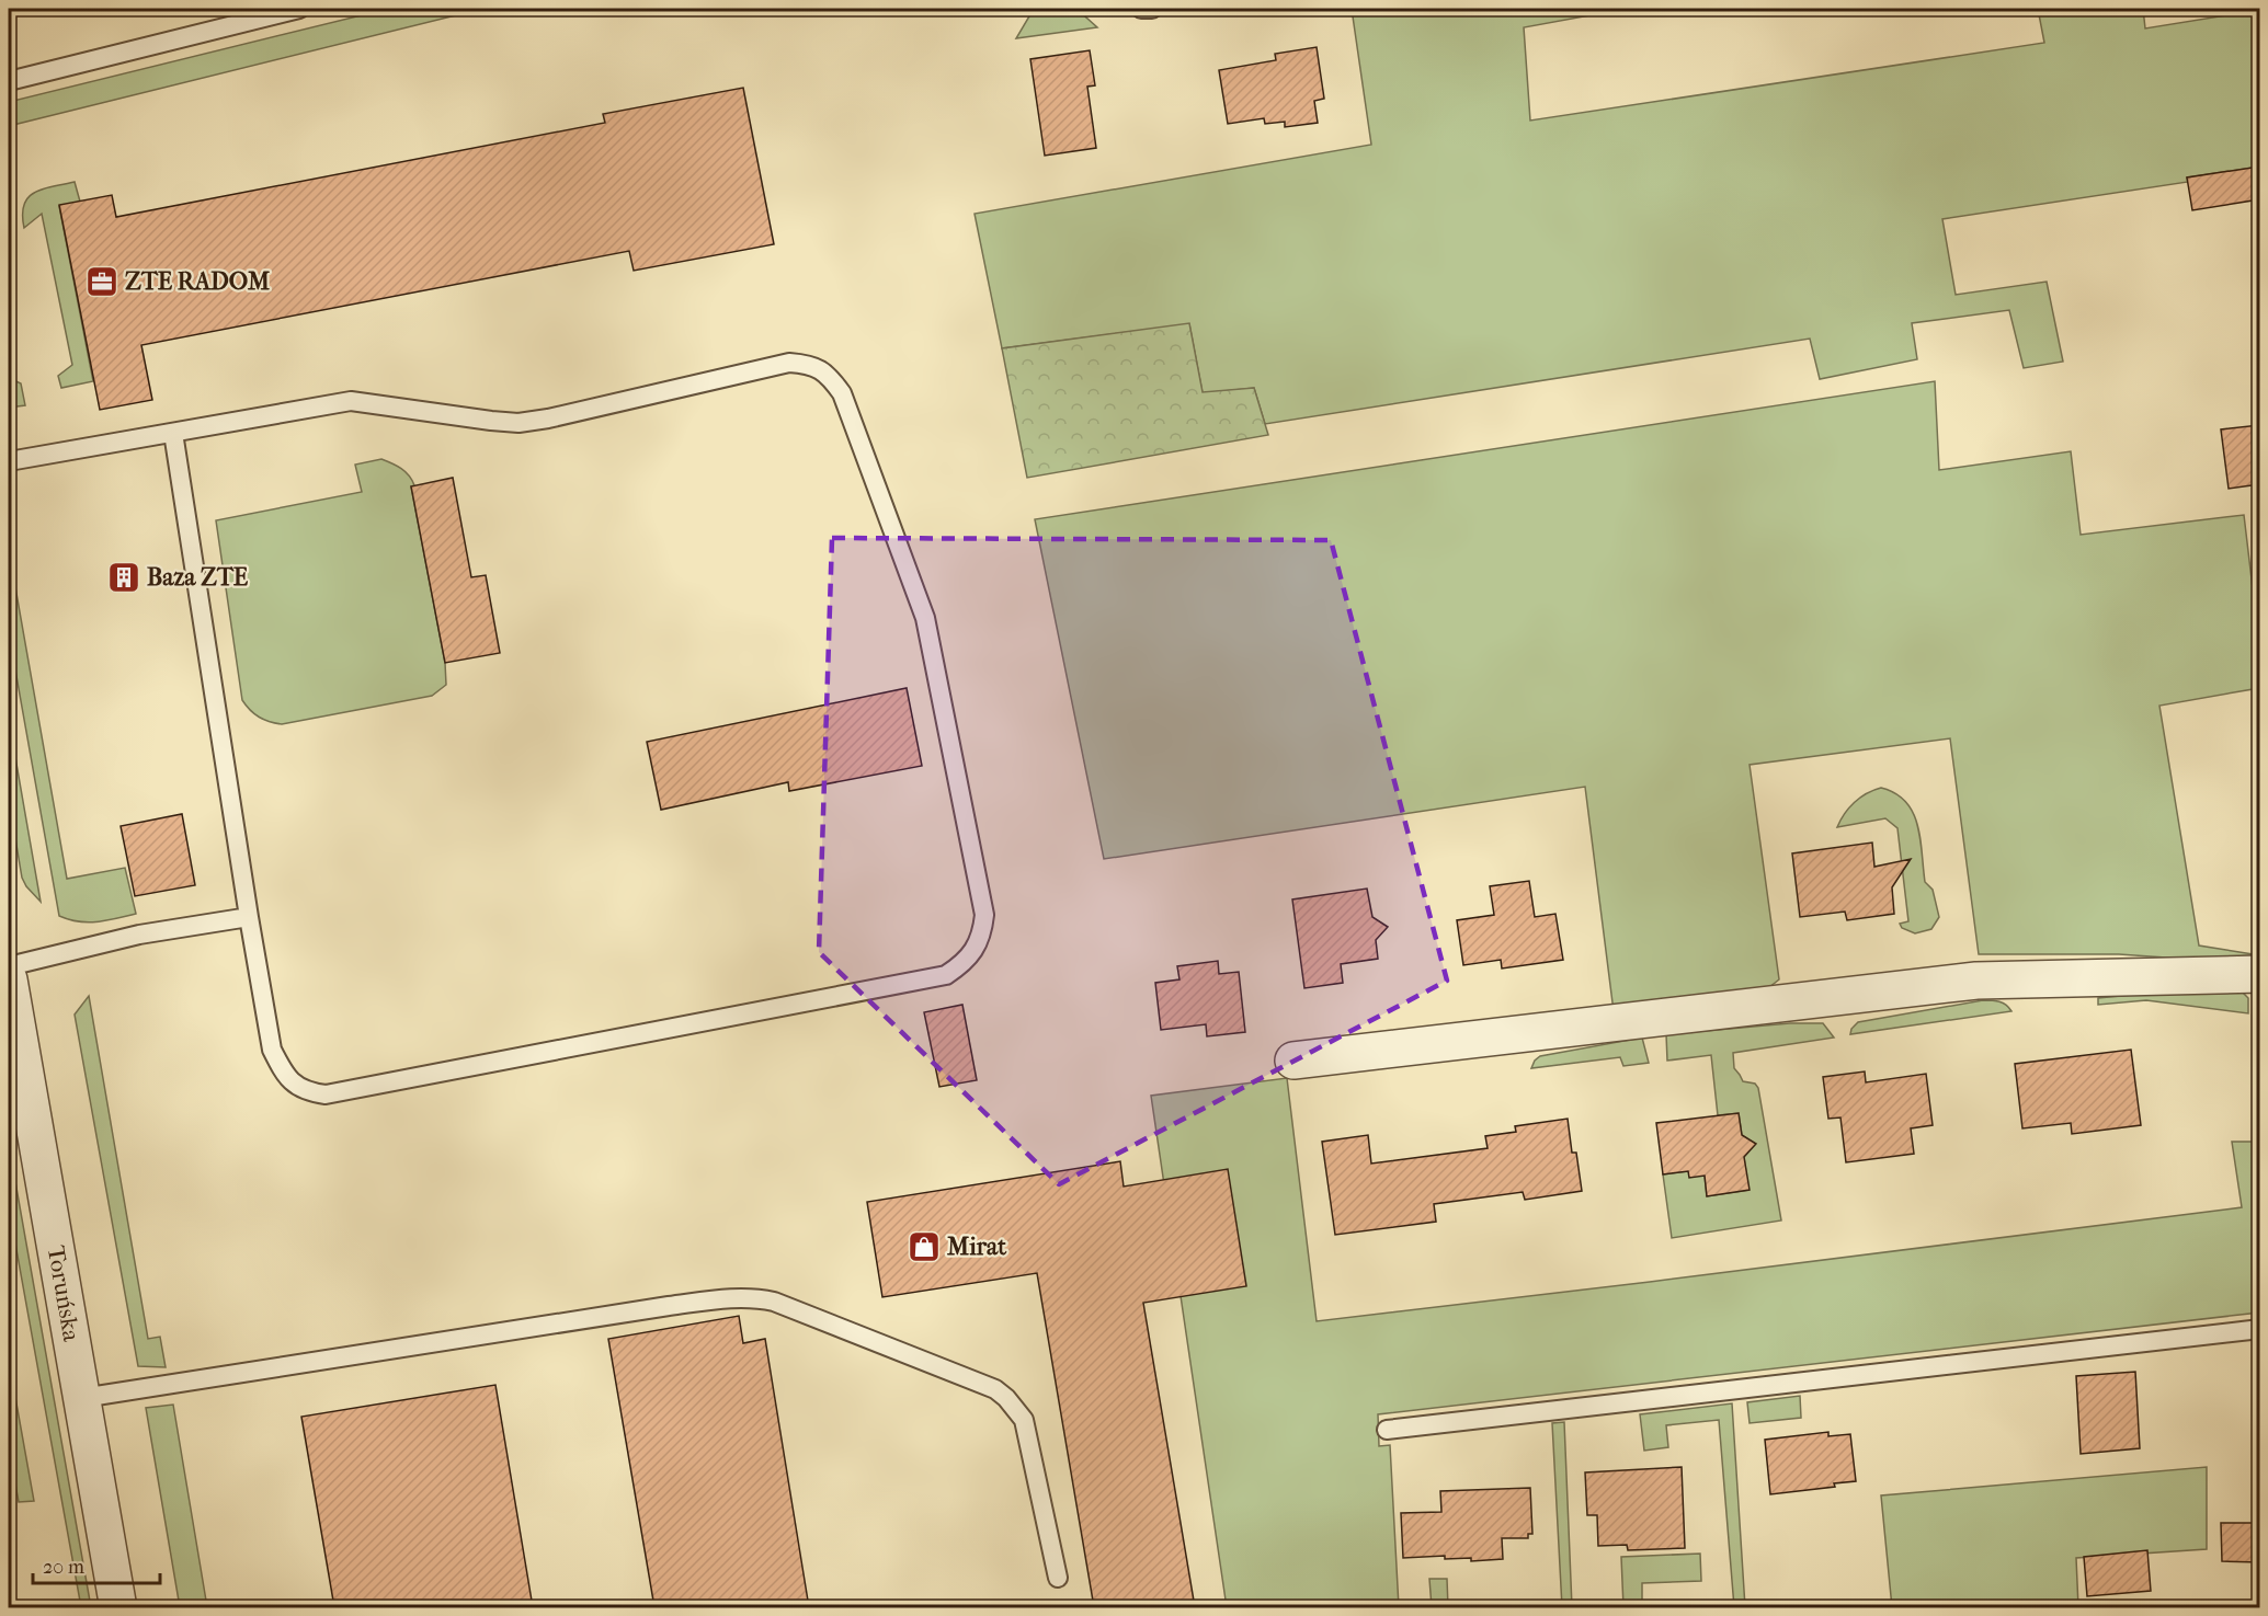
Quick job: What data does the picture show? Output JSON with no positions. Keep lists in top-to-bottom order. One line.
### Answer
{"streets":{"street":["Toruńska"]},"places":{"office":["ZTE RADOM"],"building":["Baza ZTE"],"shop":["Mirat"]},"scale_bar":"20 m"}
